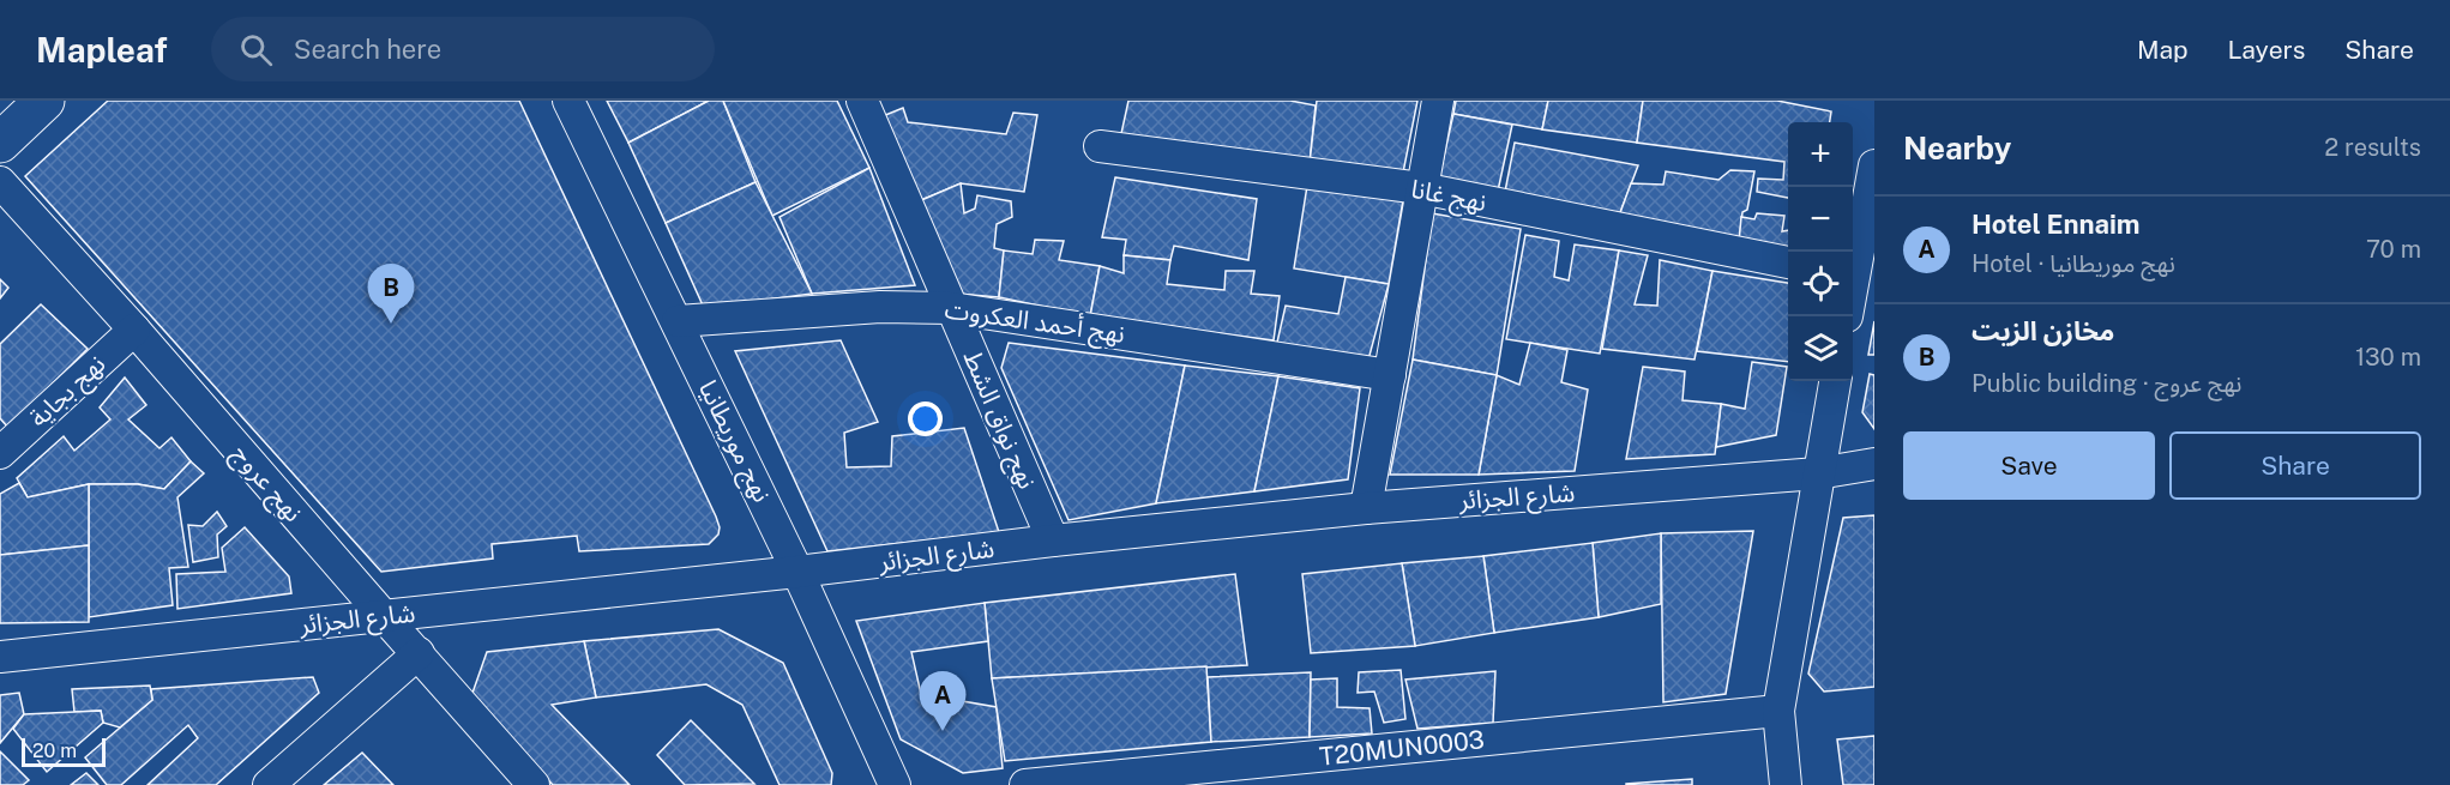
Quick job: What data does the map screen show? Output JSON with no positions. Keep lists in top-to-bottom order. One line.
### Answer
{"streets":{"street":["نهج غانا","نهج أحمد العكروت","نهج بجاية","نهج نواق الشط","نهج موريطانيا","نهج عروج","شارع الجزائر","T20MUN0003"]},"crossings":[["نهج أحمد العكروت","نهج نواق الشط"],["نهج أحمد العكروت","نهج موريطانيا"],["نهج بجاية","نهج عروج"],["نهج نواق الشط","شارع الجزائر"],["نهج موريطانيا","شارع الجزائر"],["نهج عروج","شارع الجزائر"]],"scale_bar":"20 m","page":{"header":"Mapleaf","search":"Search here","nav":["Map","Layers","Share"],"heading":["Nearby","2 results"],"map_buttons":["+","−"],"list":[{"mark":"A","name":"Hotel Ennaim","note":"Hotel · نهج موريطانيا","value":"70 m"},{"mark":"B","name":"مخازن الزيت","note":"Public building · نهج عروج","value":"130 m"}],"pins":["B","A"],"buttons":["Save","Share"],"scale":"20 m"}}
